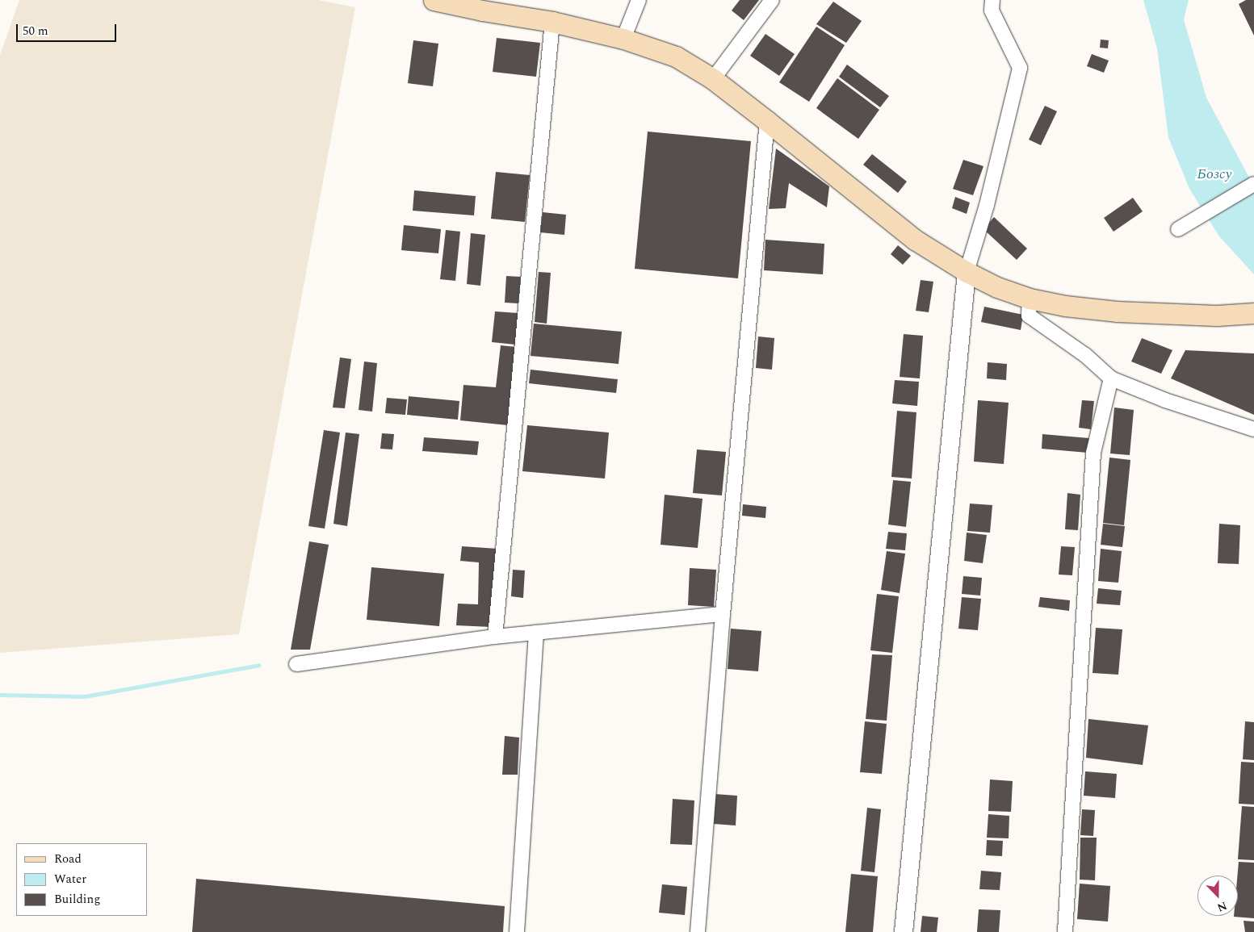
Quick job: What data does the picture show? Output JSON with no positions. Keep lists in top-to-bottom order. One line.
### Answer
{"water":["Бозсу"],"legend":["Road","Water","Building"],"scale_bar":"50 m","north":"bottom"}
